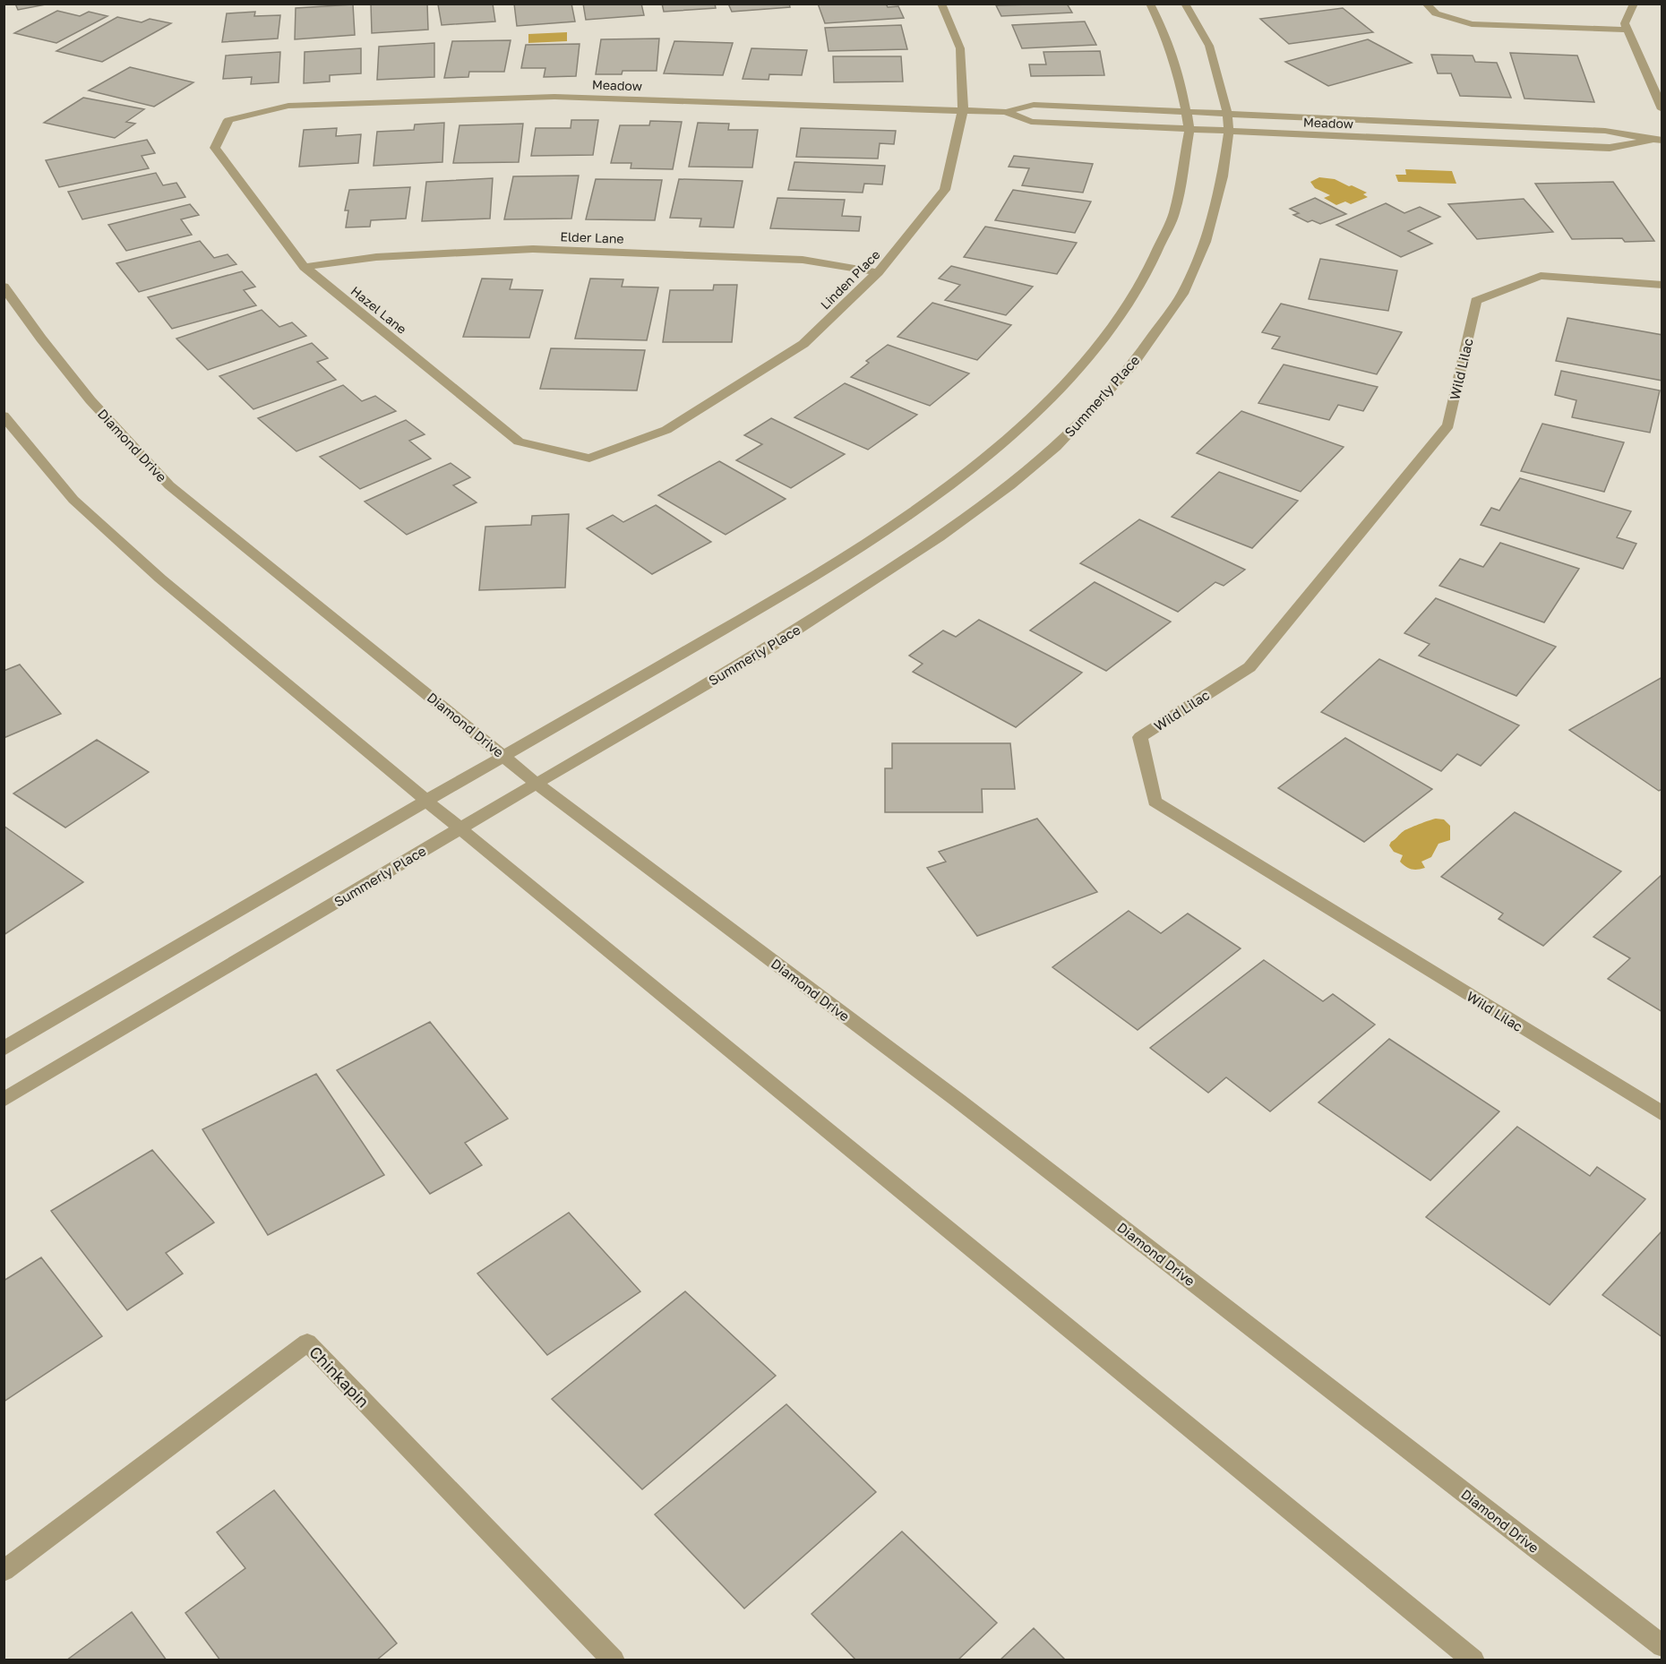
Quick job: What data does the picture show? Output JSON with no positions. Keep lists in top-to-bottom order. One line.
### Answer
{"streets":{"street":["Meadow","Elder Lane","Linden Place","Hazel Lane","Wild Lilac","Summerly Place","Diamond Drive","Chinkapin"]},"crossings":[["Meadow","Linden Place"],["Meadow","Hazel Lane"],["Meadow","Summerly Place"],["Elder Lane","Linden Place"],["Elder Lane","Hazel Lane"],["Linden Place","Hazel Lane"],["Summerly Place","Diamond Drive"]]}
